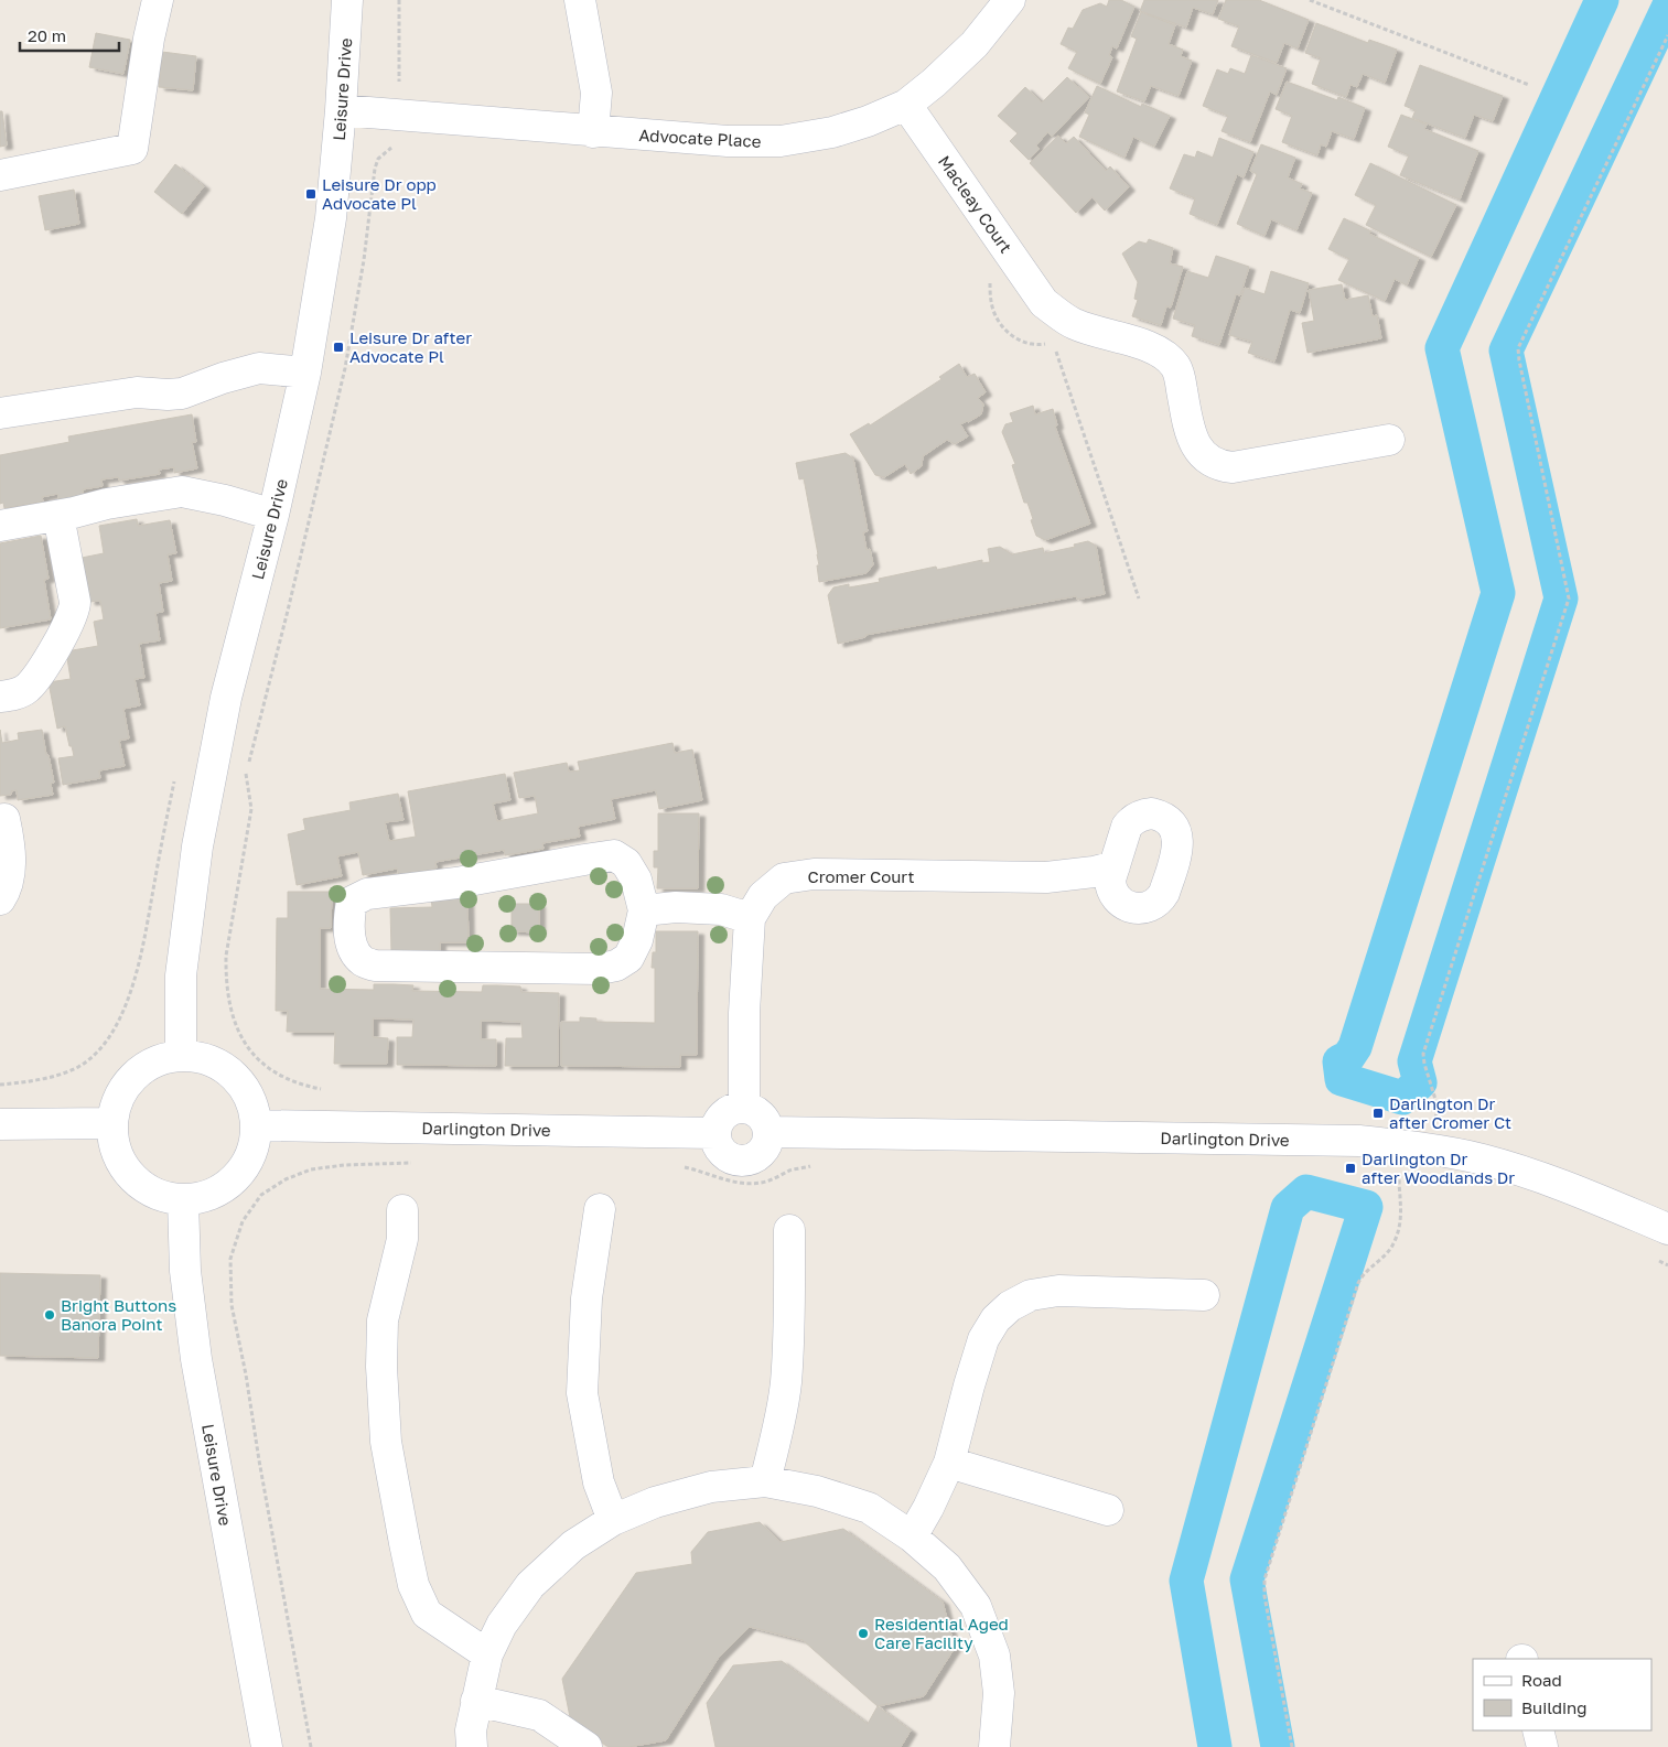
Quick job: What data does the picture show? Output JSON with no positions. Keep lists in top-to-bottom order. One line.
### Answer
{"streets":{"street":["Leisure Drive","Advocate Place","Macleay Court","Cromer Court","Darlington Drive"]},"crossings":[["Leisure Drive","Advocate Place"],["Leisure Drive","Darlington Drive"],["Advocate Place","Macleay Court"],["Cromer Court","Darlington Drive"]],"places":{"transit":["Leisure Dr opp Advocate Pl","Leisure Dr after Advocate Pl","Darlington Dr after Cromer Ct","Darlington Dr after Woodlands Dr"],"other":["Bright Buttons Banora Point","Residential Aged Care Facility"]},"legend":["Road","Building"],"scale_bar":"20 m"}
